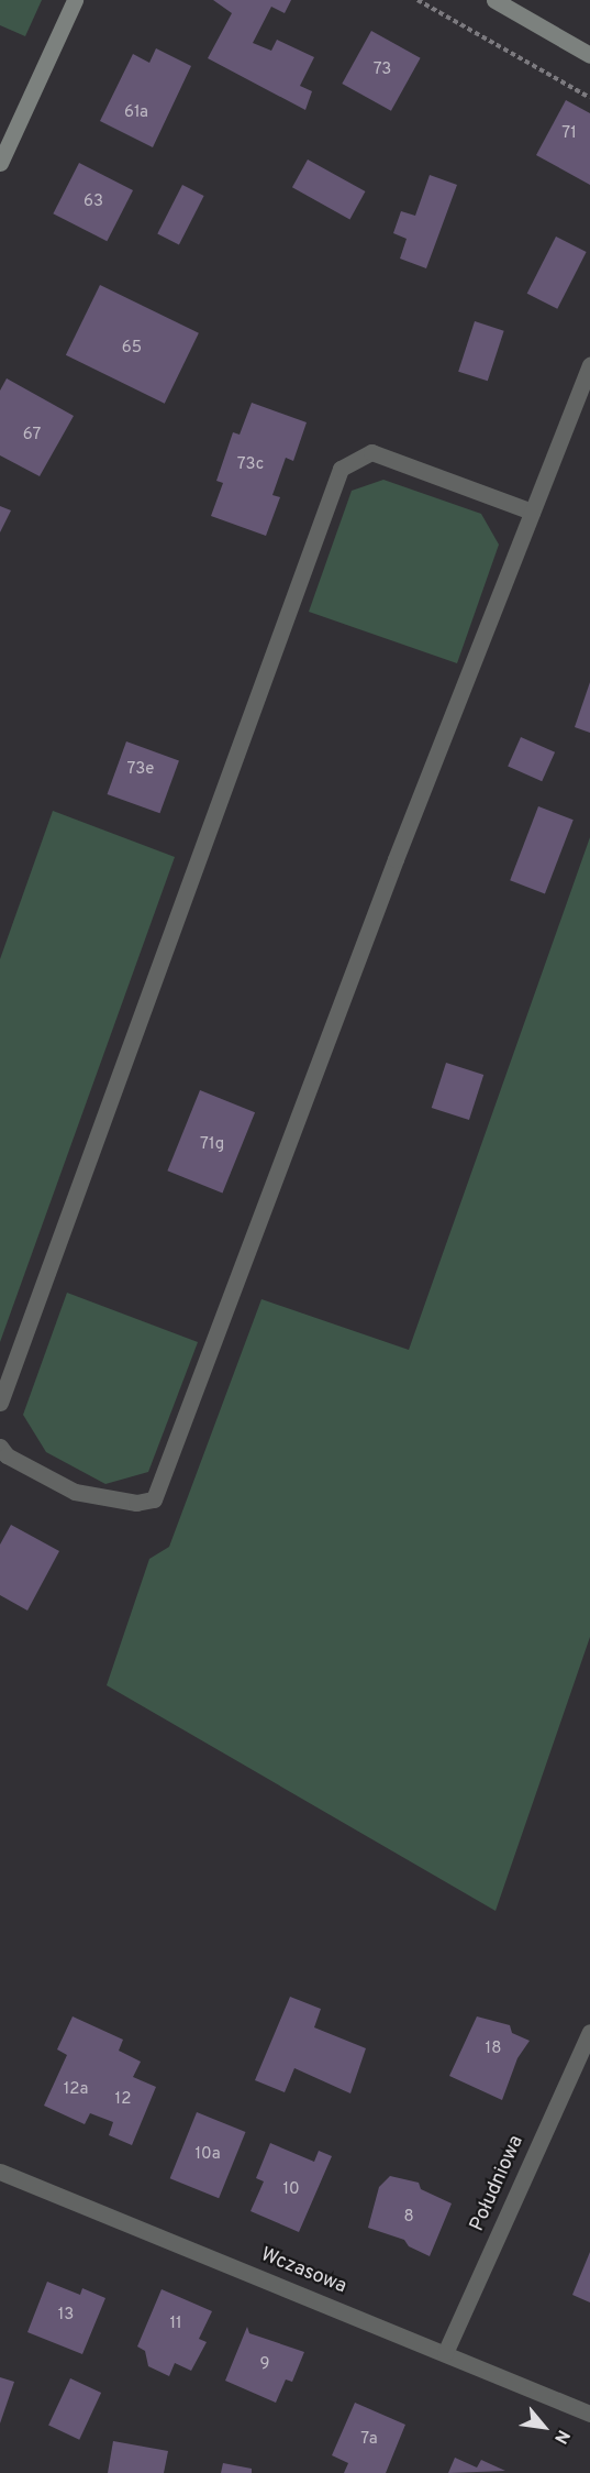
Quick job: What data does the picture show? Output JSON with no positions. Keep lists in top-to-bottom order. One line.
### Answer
{"streets":{"street":["Południowa","Wczasowa"]},"crossings":[["Południowa","Wczasowa"]],"house_numbers":["73","61a","71","63","65","67","73c","73e","71g","18","12a","12","10a","10","8","13","11","9","7a"],"north":"bottom right"}
